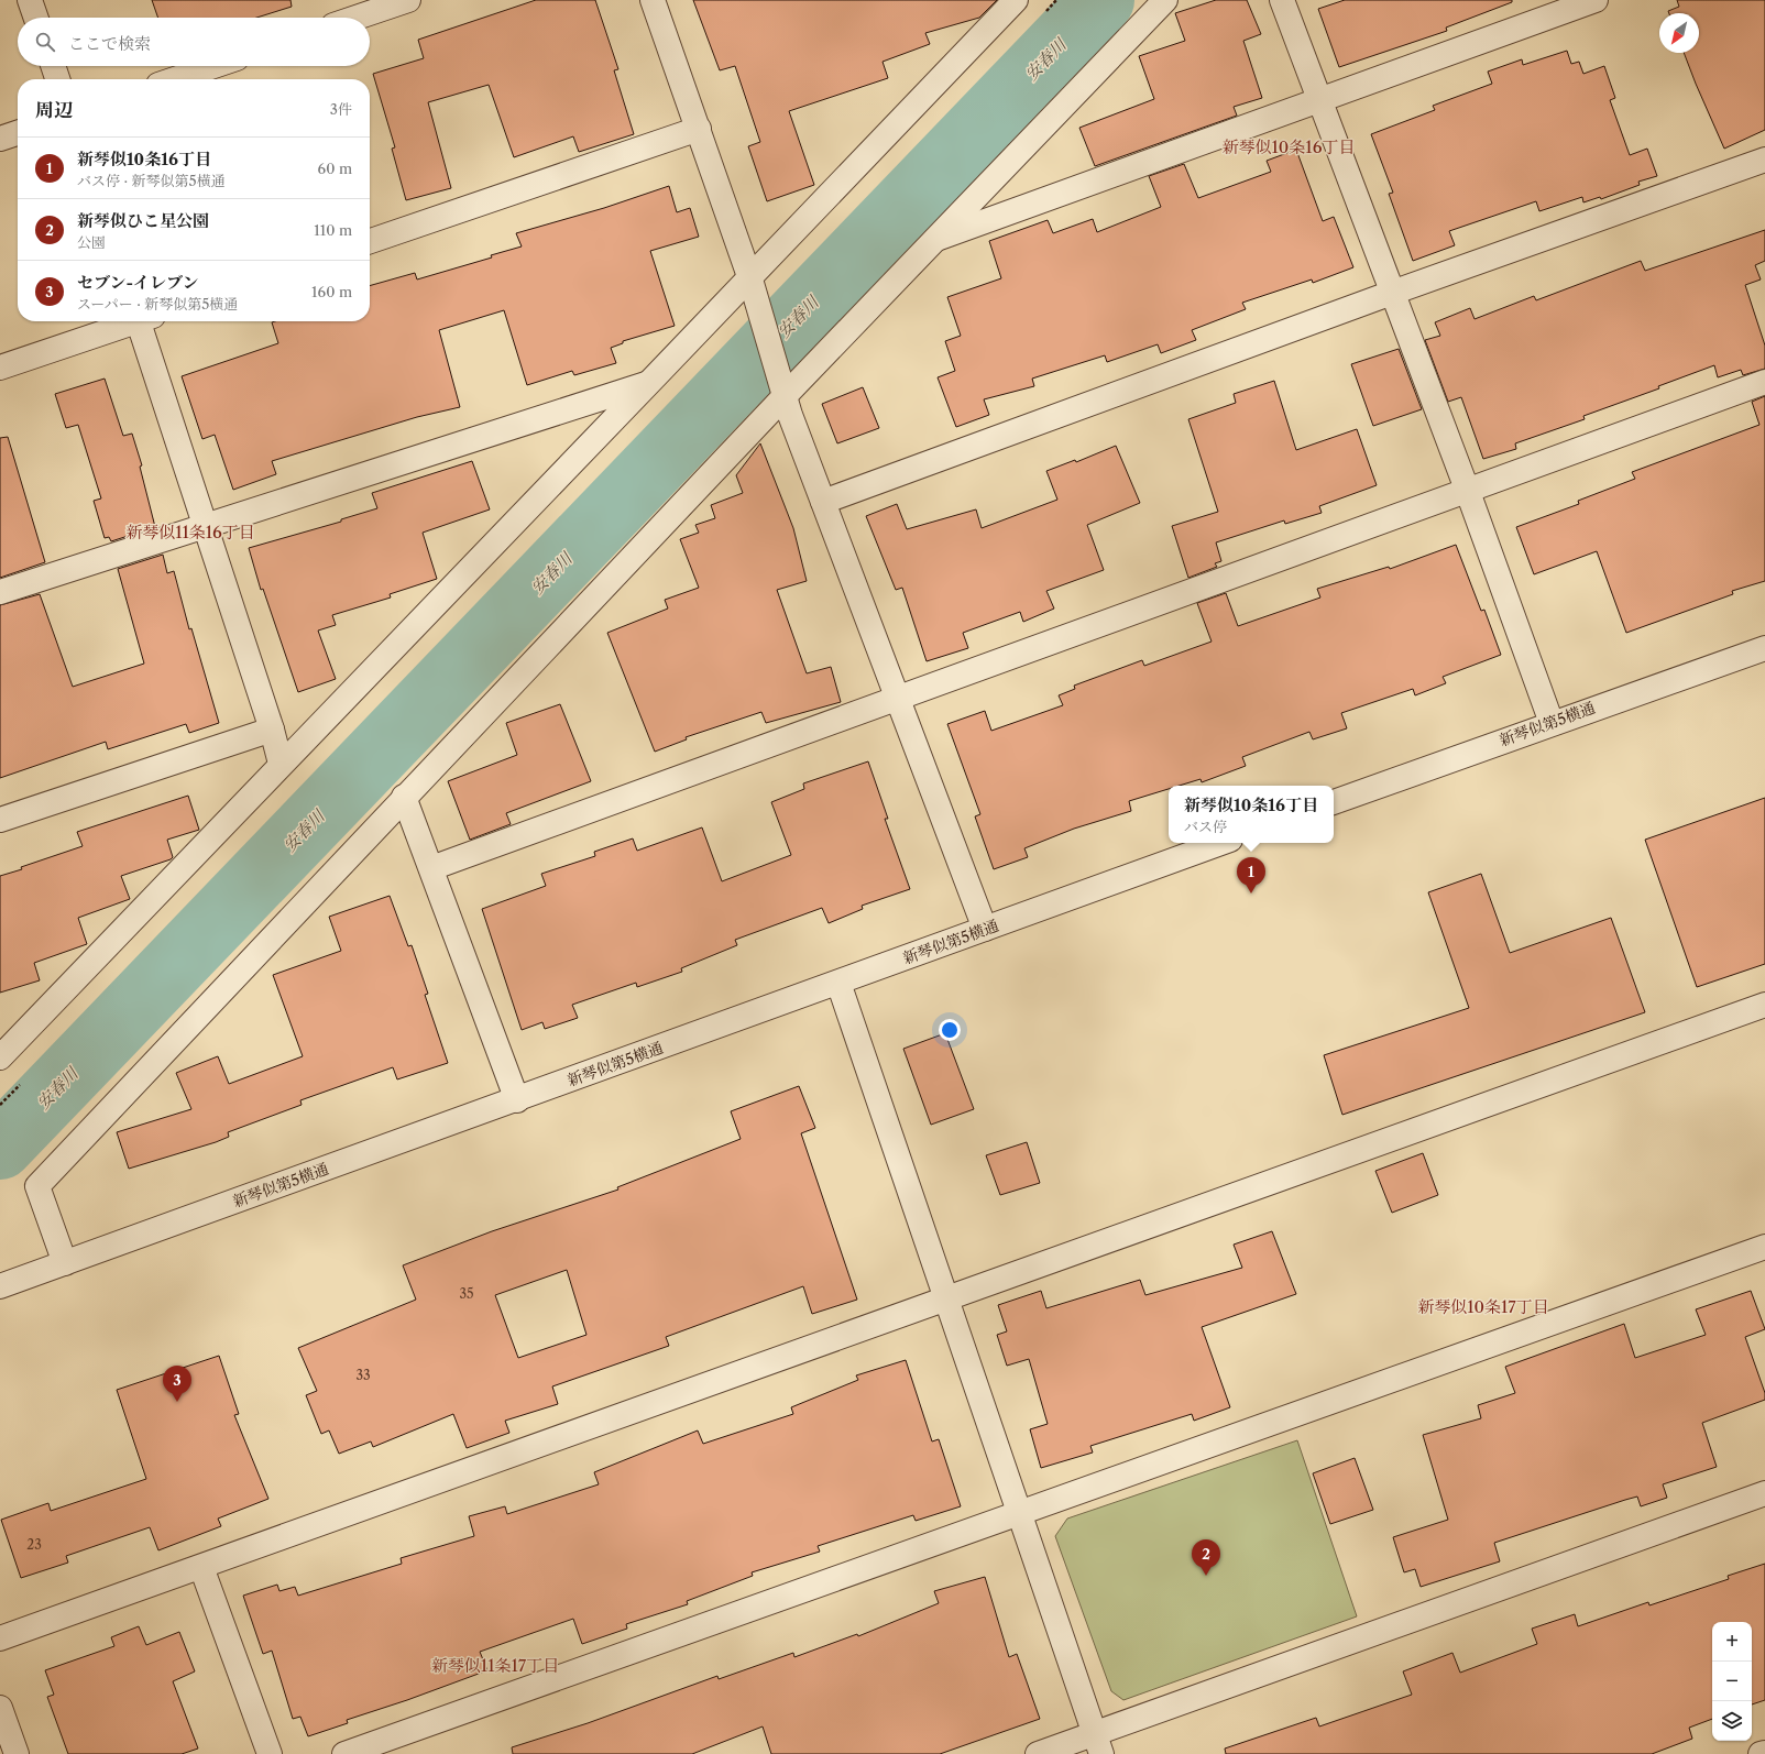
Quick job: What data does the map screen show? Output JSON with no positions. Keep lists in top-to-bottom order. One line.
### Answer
{"streets":{"street":["新琴似第5横通"]},"districts":["新琴似10条16丁目","新琴似11条16丁目","新琴似10条17丁目","新琴似11条17丁目"],"water":["安春川"],"house_numbers":["35","33","23"],"north":"bottom left","page":{"search":"ここで検索","heading":["周辺","3件"],"list":[{"mark":"1","name":"新琴似10条16丁目","note":"バス停 · 新琴似第5横通","value":"60 m"},{"mark":"2","name":"新琴似ひこ星公園","note":"公園","value":"110 m"},{"mark":"3","name":"セブン-イレブン","note":"スーパー · 新琴似第5横通","value":"160 m"}],"popup":["新琴似10条16丁目","バス停"],"pins":["1","3","2"],"map_buttons":["+","−"]}}
